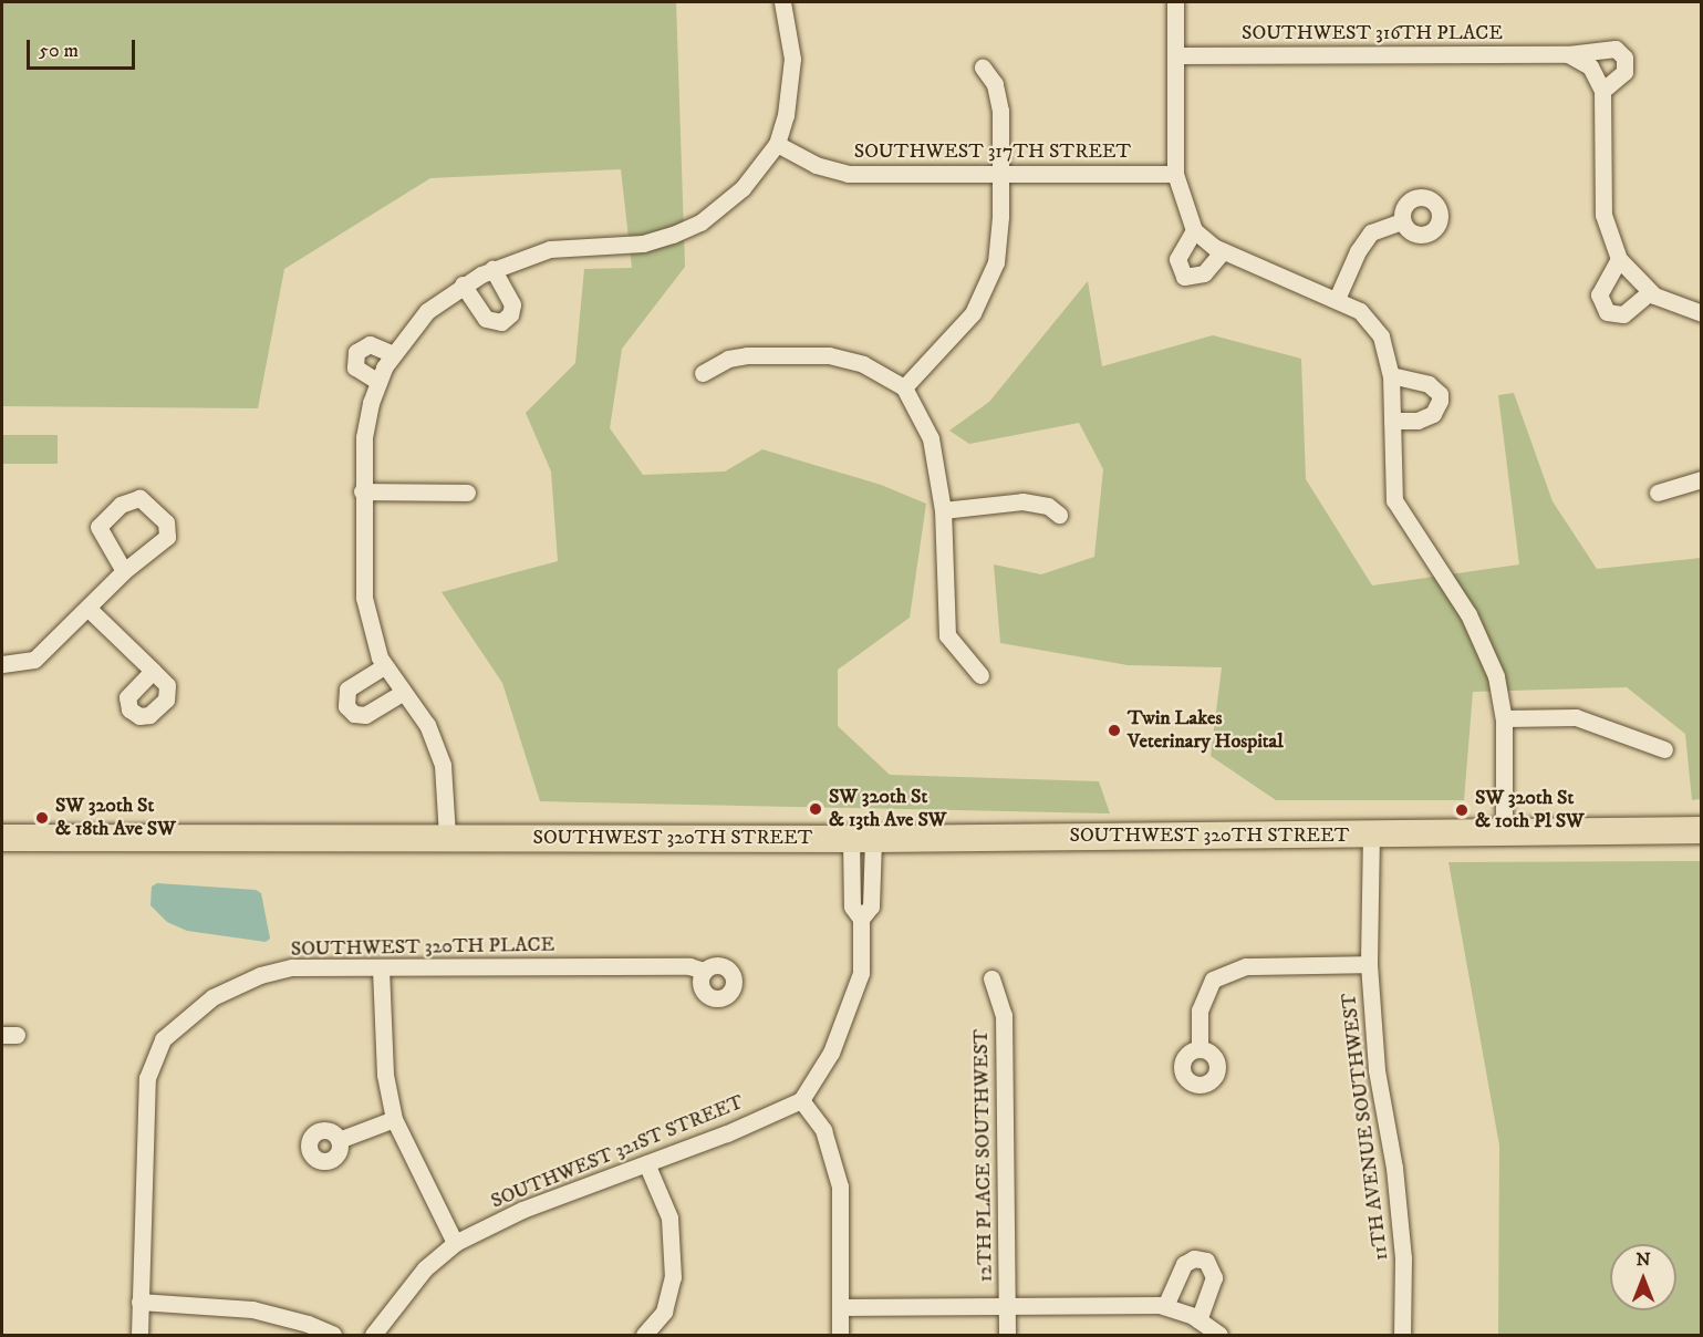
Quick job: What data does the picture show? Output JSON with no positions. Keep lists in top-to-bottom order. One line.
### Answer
{"streets":{"main road":["SOUTHWEST 320TH STREET"],"street":["SOUTHWEST 316TH PLACE","SOUTHWEST 317TH STREET","SOUTHWEST 320TH PLACE","11TH AVENUE SOUTHWEST","SOUTHWEST 321ST STREET","12TH PLACE SOUTHWEST"]},"crossings":[["SOUTHWEST 320TH STREET","11TH AVENUE SOUTHWEST"]],"places":["Twin Lakes Veterinary Hospital","SW 320th St & 13th Ave SW","SW 320th St & 10th Pl SW","SW 320th St & 18th Ave SW"],"scale_bar":"50 m","north":"top"}
